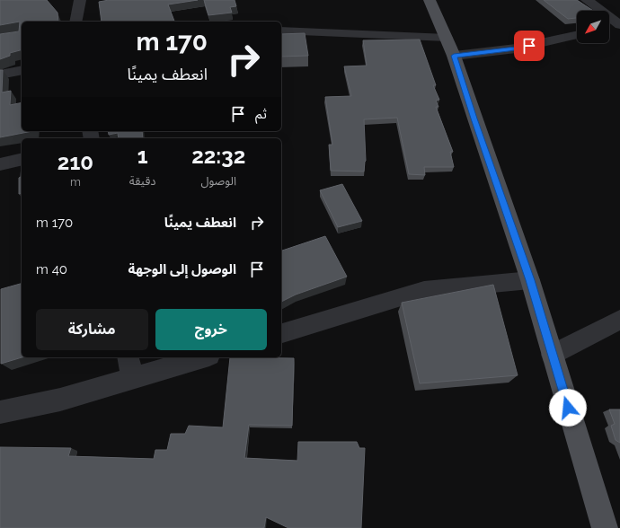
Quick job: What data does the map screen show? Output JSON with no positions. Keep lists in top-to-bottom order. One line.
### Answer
{"north":"bottom left","page":{"turn":["170 m","انعطف يمينًا"],"then":"ثم","eta":["22:32","الوصول","1","دقيقة","210","m"],"list":[{"name":"انعطف يمينًا","value":"170 m"},{"name":"الوصول إلى الوجهة","value":"40 m"}],"buttons":["خروج","مشاركة"]}}
